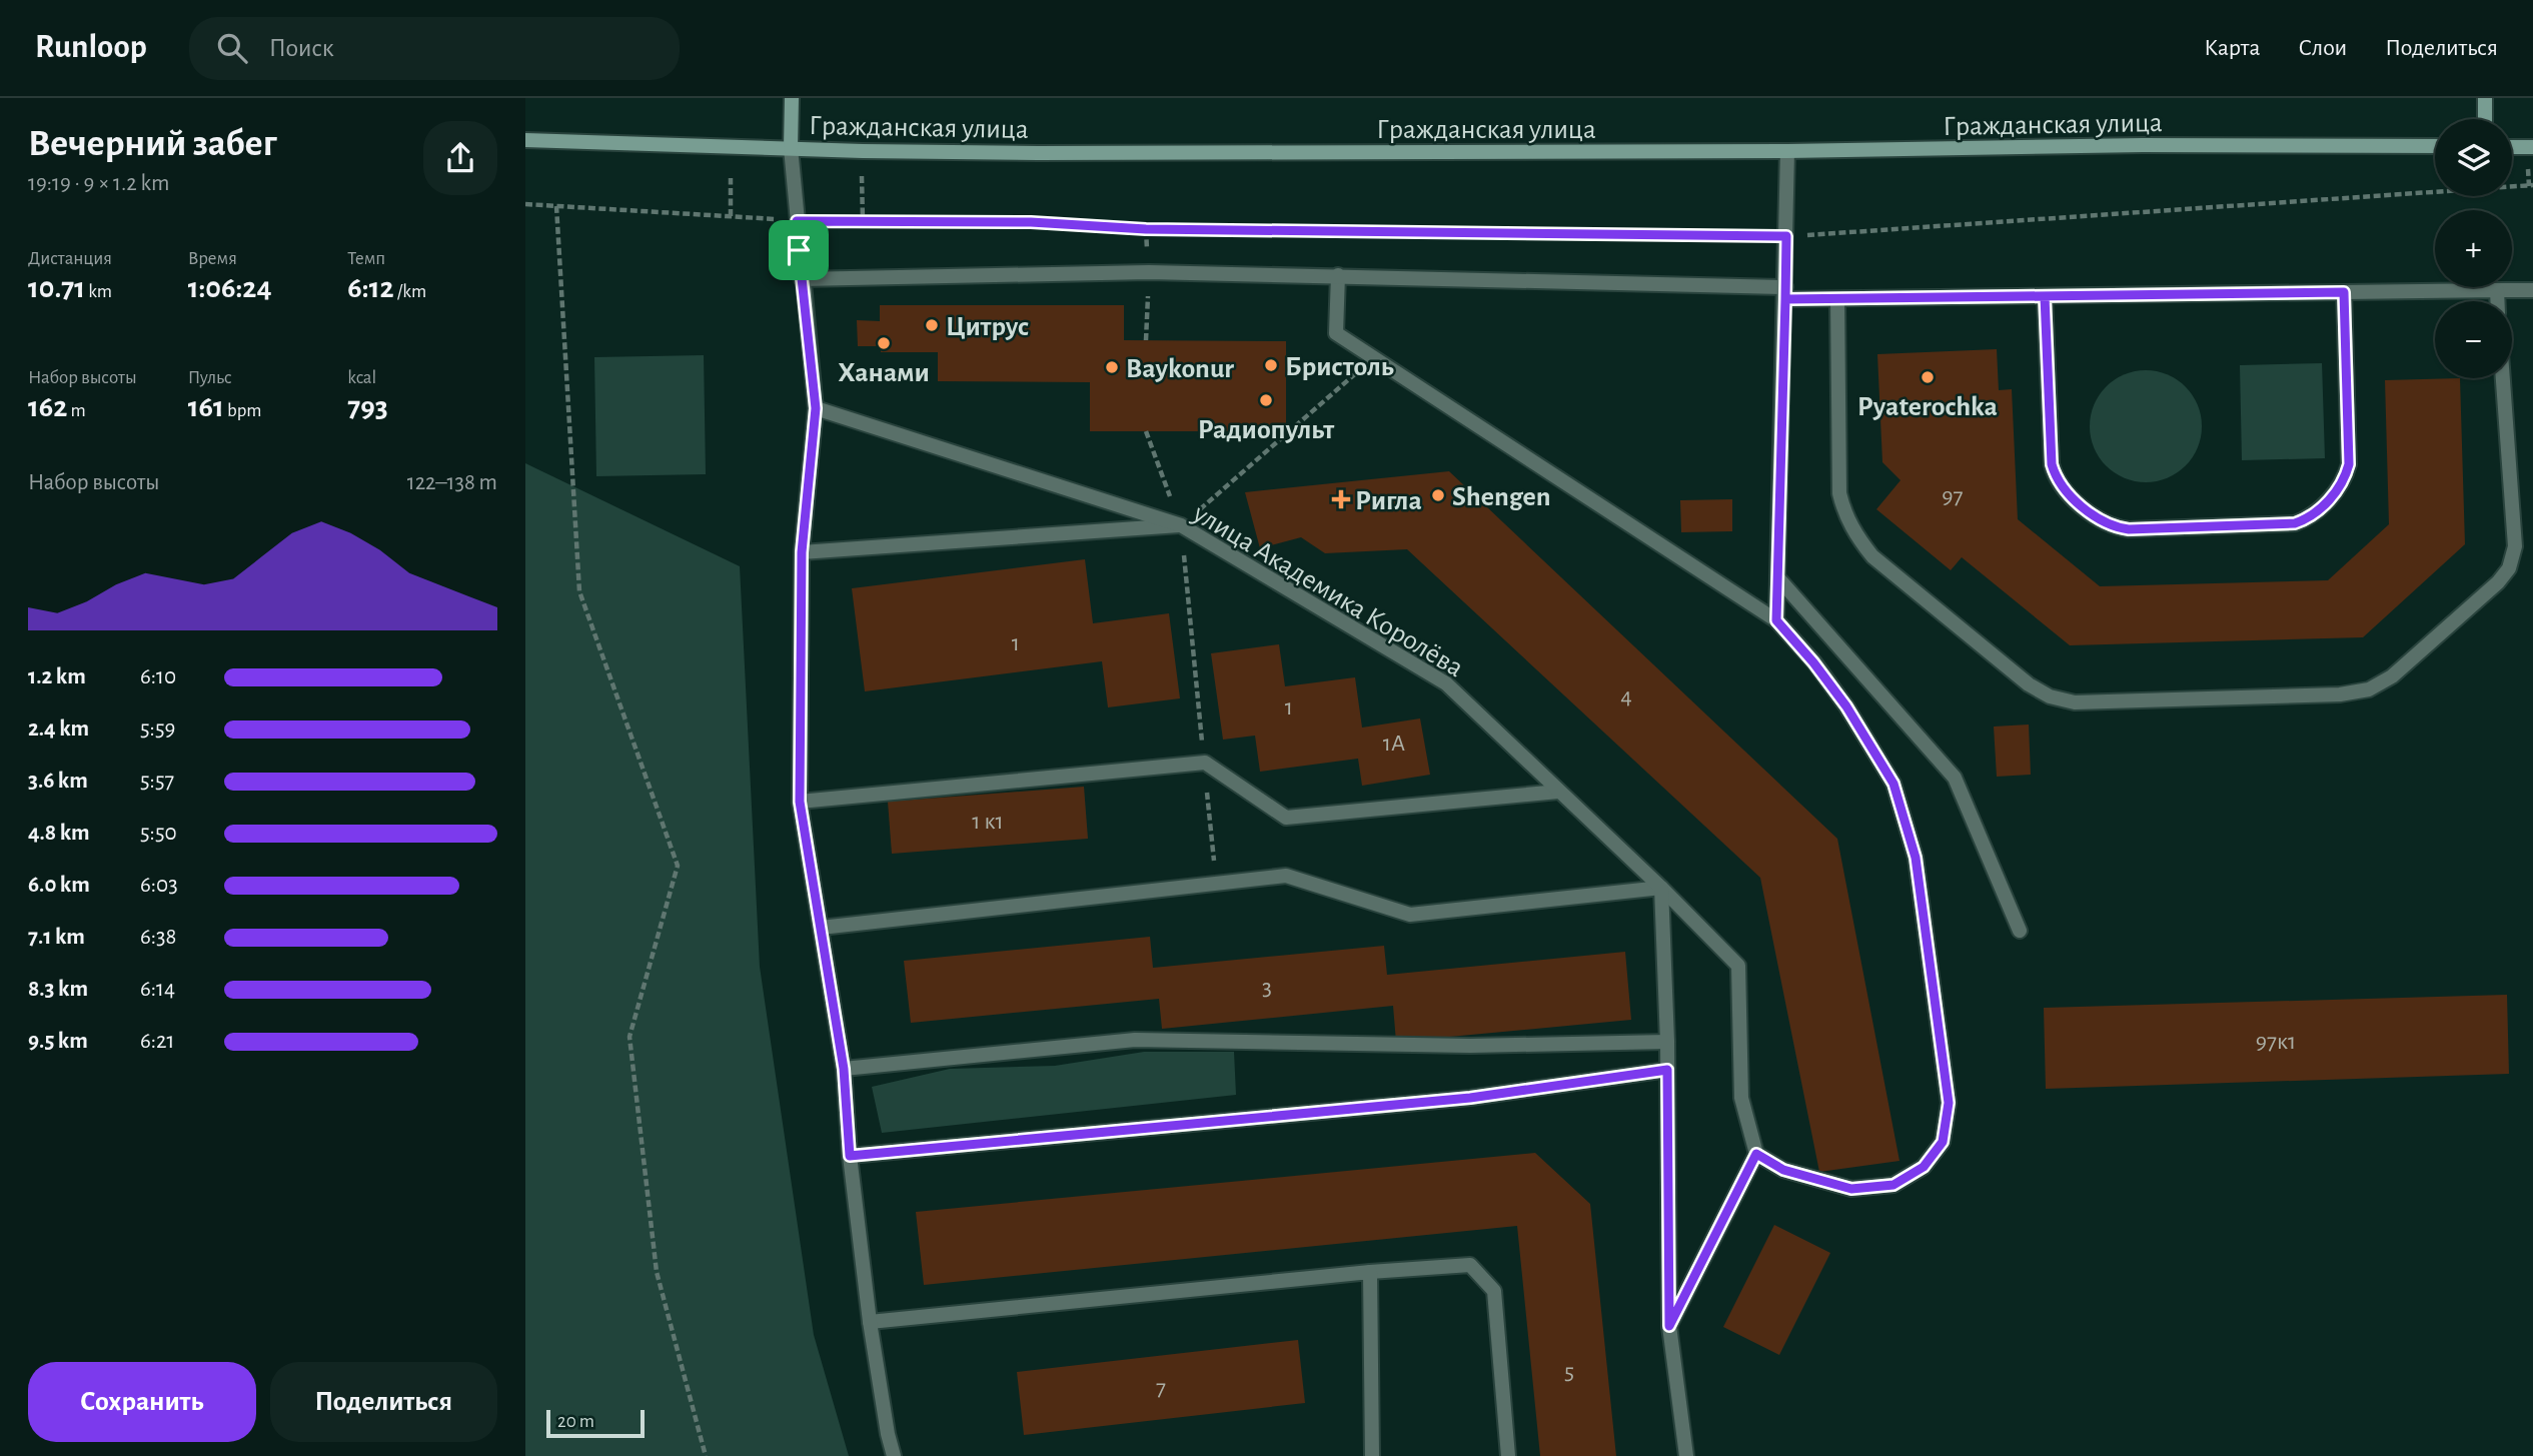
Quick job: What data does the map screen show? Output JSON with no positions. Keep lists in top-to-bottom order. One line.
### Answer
{"streets":{"main road":["Гражданская улица"],"street":["улица Академика Королёва"]},"places":{"other":["Цитрус","Ханами","Бристоль","Baykonur","Pyaterochka","Радиопульт","Shengen"],"health":["Ригла"]},"house_numbers":["97","1","4","1","1А","1 к1","3","97к1","5","7"],"scale_bar":"20 m","page":{"header":"Runloop","search":"Поиск","nav":["Карта","Слои","Поделиться"],"heading":["Вечерний забег","19:19 · 9 × 1.2 km"],"map_buttons":["+","−"],"stats":[["Дистанция","10.71 km"],["Время","1:06:24"],["Темп","6:12 /km"],["Набор высоты","162 m"],["Пульс","161 bpm"],["kcal","793"]],"chart":["Набор высоты","122–138 m"],"list":[{"name":"1.2 km","note":"6:10"},{"name":"2.4 km","note":"5:59"},{"name":"3.6 km","note":"5:57"},{"name":"4.8 km","note":"5:50"},{"name":"6.0 km","note":"6:03"},{"name":"7.1 km","note":"6:38"},{"name":"8.3 km","note":"6:14"},{"name":"9.5 km","note":"6:21"}],"buttons":["Сохранить","Поделиться"],"scale":"20 m"}}
